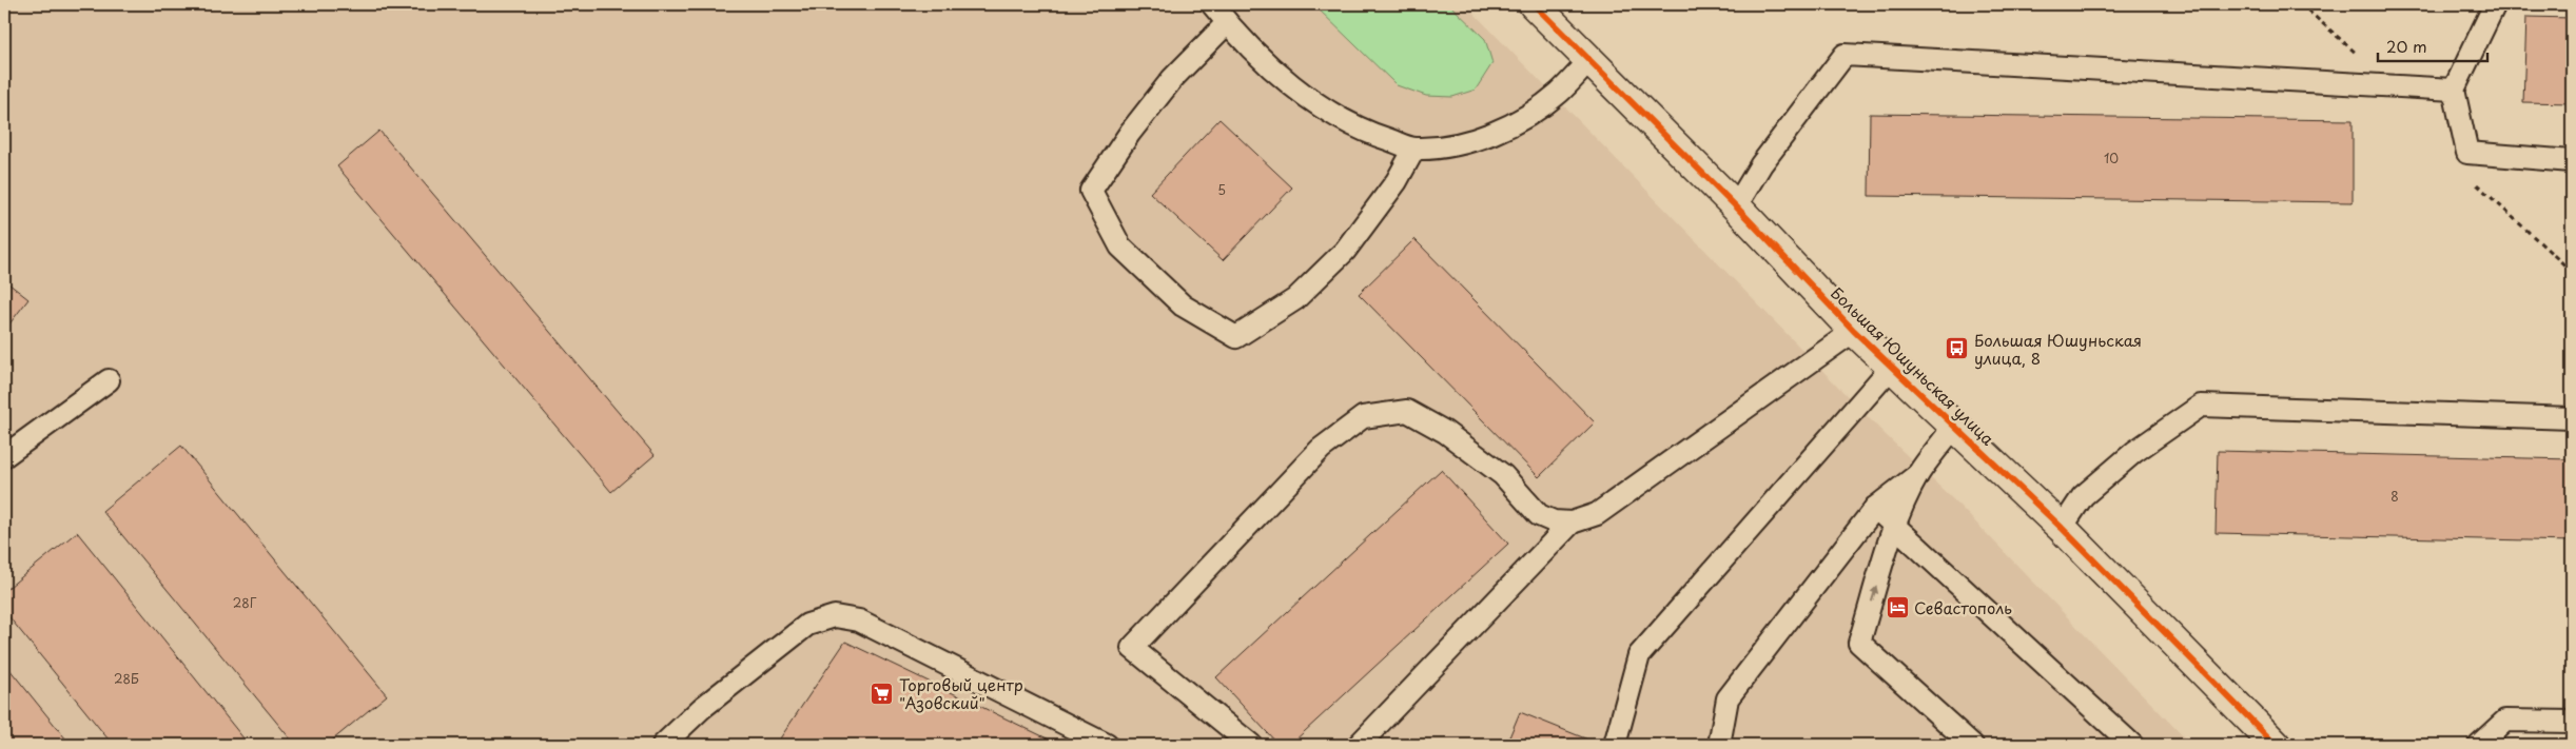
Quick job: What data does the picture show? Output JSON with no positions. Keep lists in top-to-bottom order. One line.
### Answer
{"streets":{"street":["Большая Юшуньская улица"]},"places":{"bus stop":["Большая Юшуньская улица, 8"],"hotel":["Севастополь"],"supermarket":["Торговый центр \"Азовский\""]},"house_numbers":["10","5","8","28Г","28Б"],"scale_bar":"20 m"}
